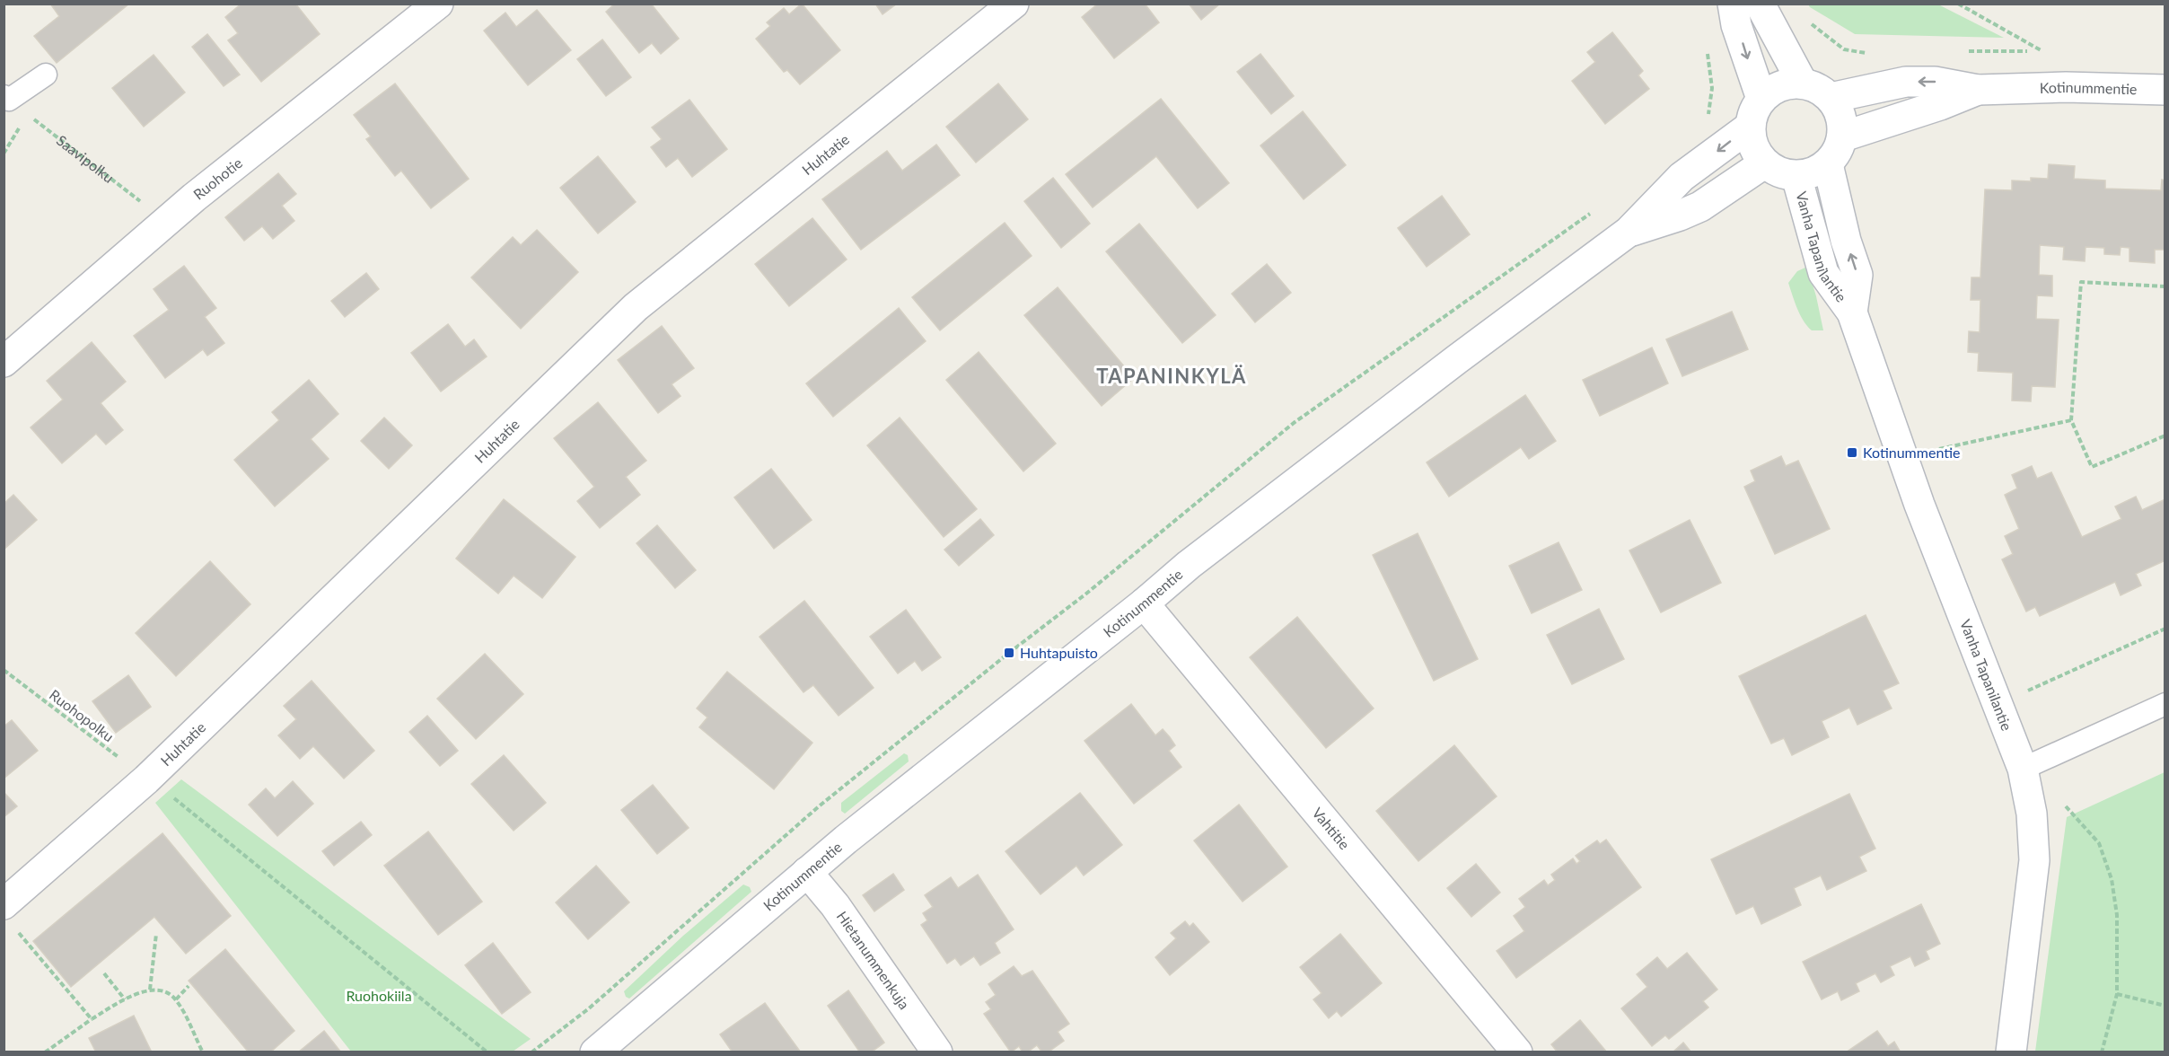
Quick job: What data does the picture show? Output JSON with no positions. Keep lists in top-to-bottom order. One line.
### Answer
{"streets":{"street":["Kotinummentie","Huhtatie","Ruohotie","Vanha Tapanilantie","Vahtitie","Hietanummenkuja"],"path":["Saavipolku","Ruohopolku"]},"crossings":[["Kotinummentie","Vanha Tapanilantie"],["Kotinummentie","Vahtitie"],["Kotinummentie","Hietanummenkuja"],["Huhtatie","Ruohopolku"],["Saavipolku","Ruohotie"]],"districts":["TAPANINKYLÄ"],"parks":["Ruohokiila"],"places":{"transit":["Kotinummentie","Huhtapuisto"]}}
